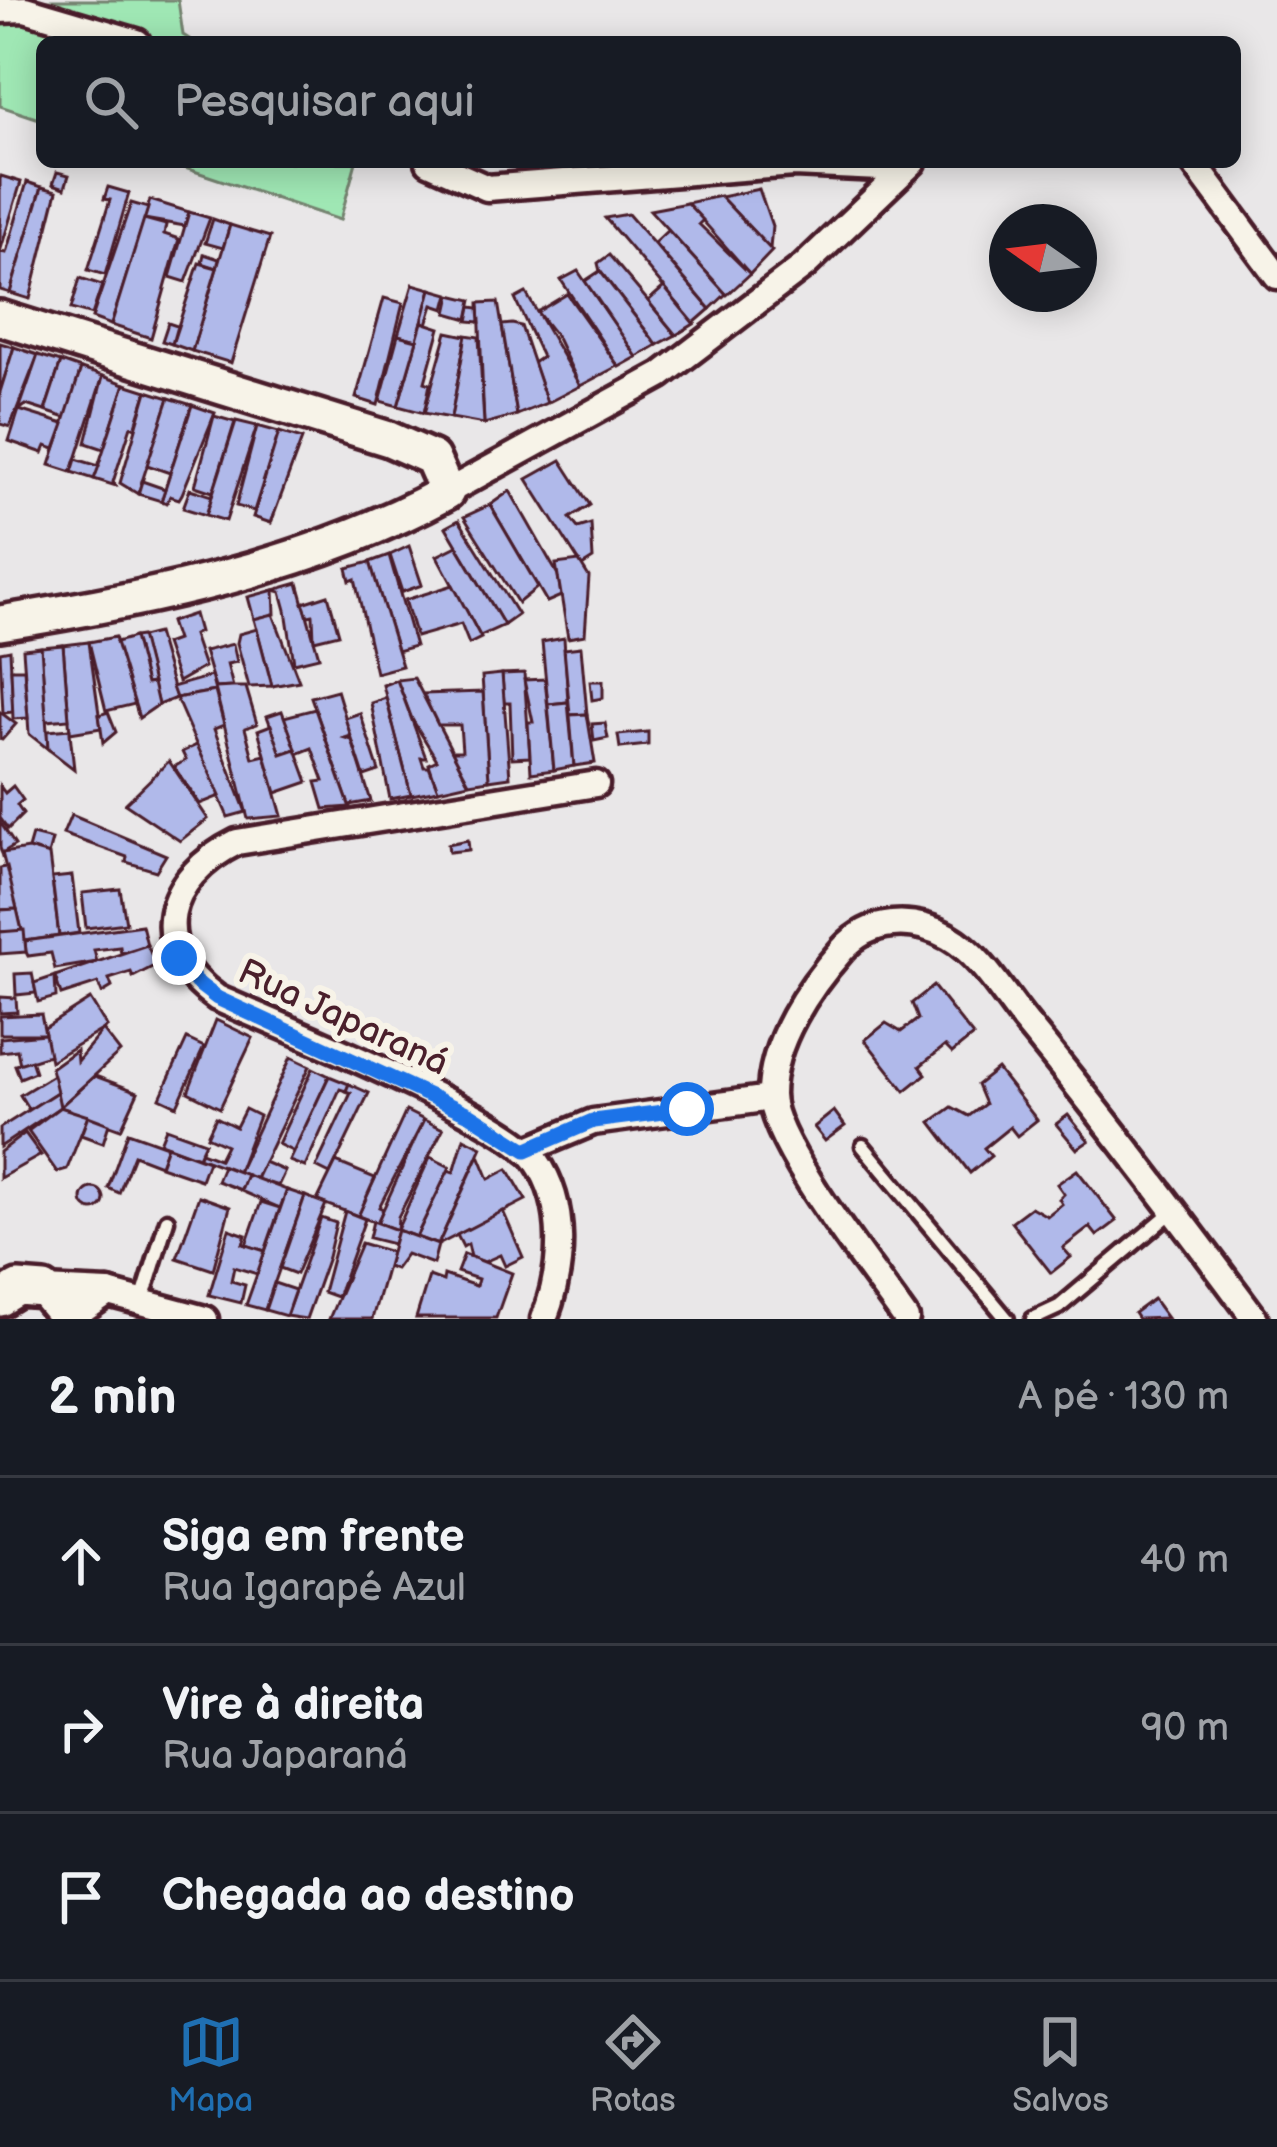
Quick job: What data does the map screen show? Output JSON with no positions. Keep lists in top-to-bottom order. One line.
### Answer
{"streets":{"street":["Rua Japaraná"]},"north":"left","page":{"search":"Pesquisar aqui","heading":["2 min","A pé · 130 m"],"list":[["Siga em frente","Rua Igarapé Azul","40 m"],["Vire à direita","Rua Japaraná","90 m"],"Chegada ao destino"],"nav":["Mapa","Rotas","Salvos"]}}
